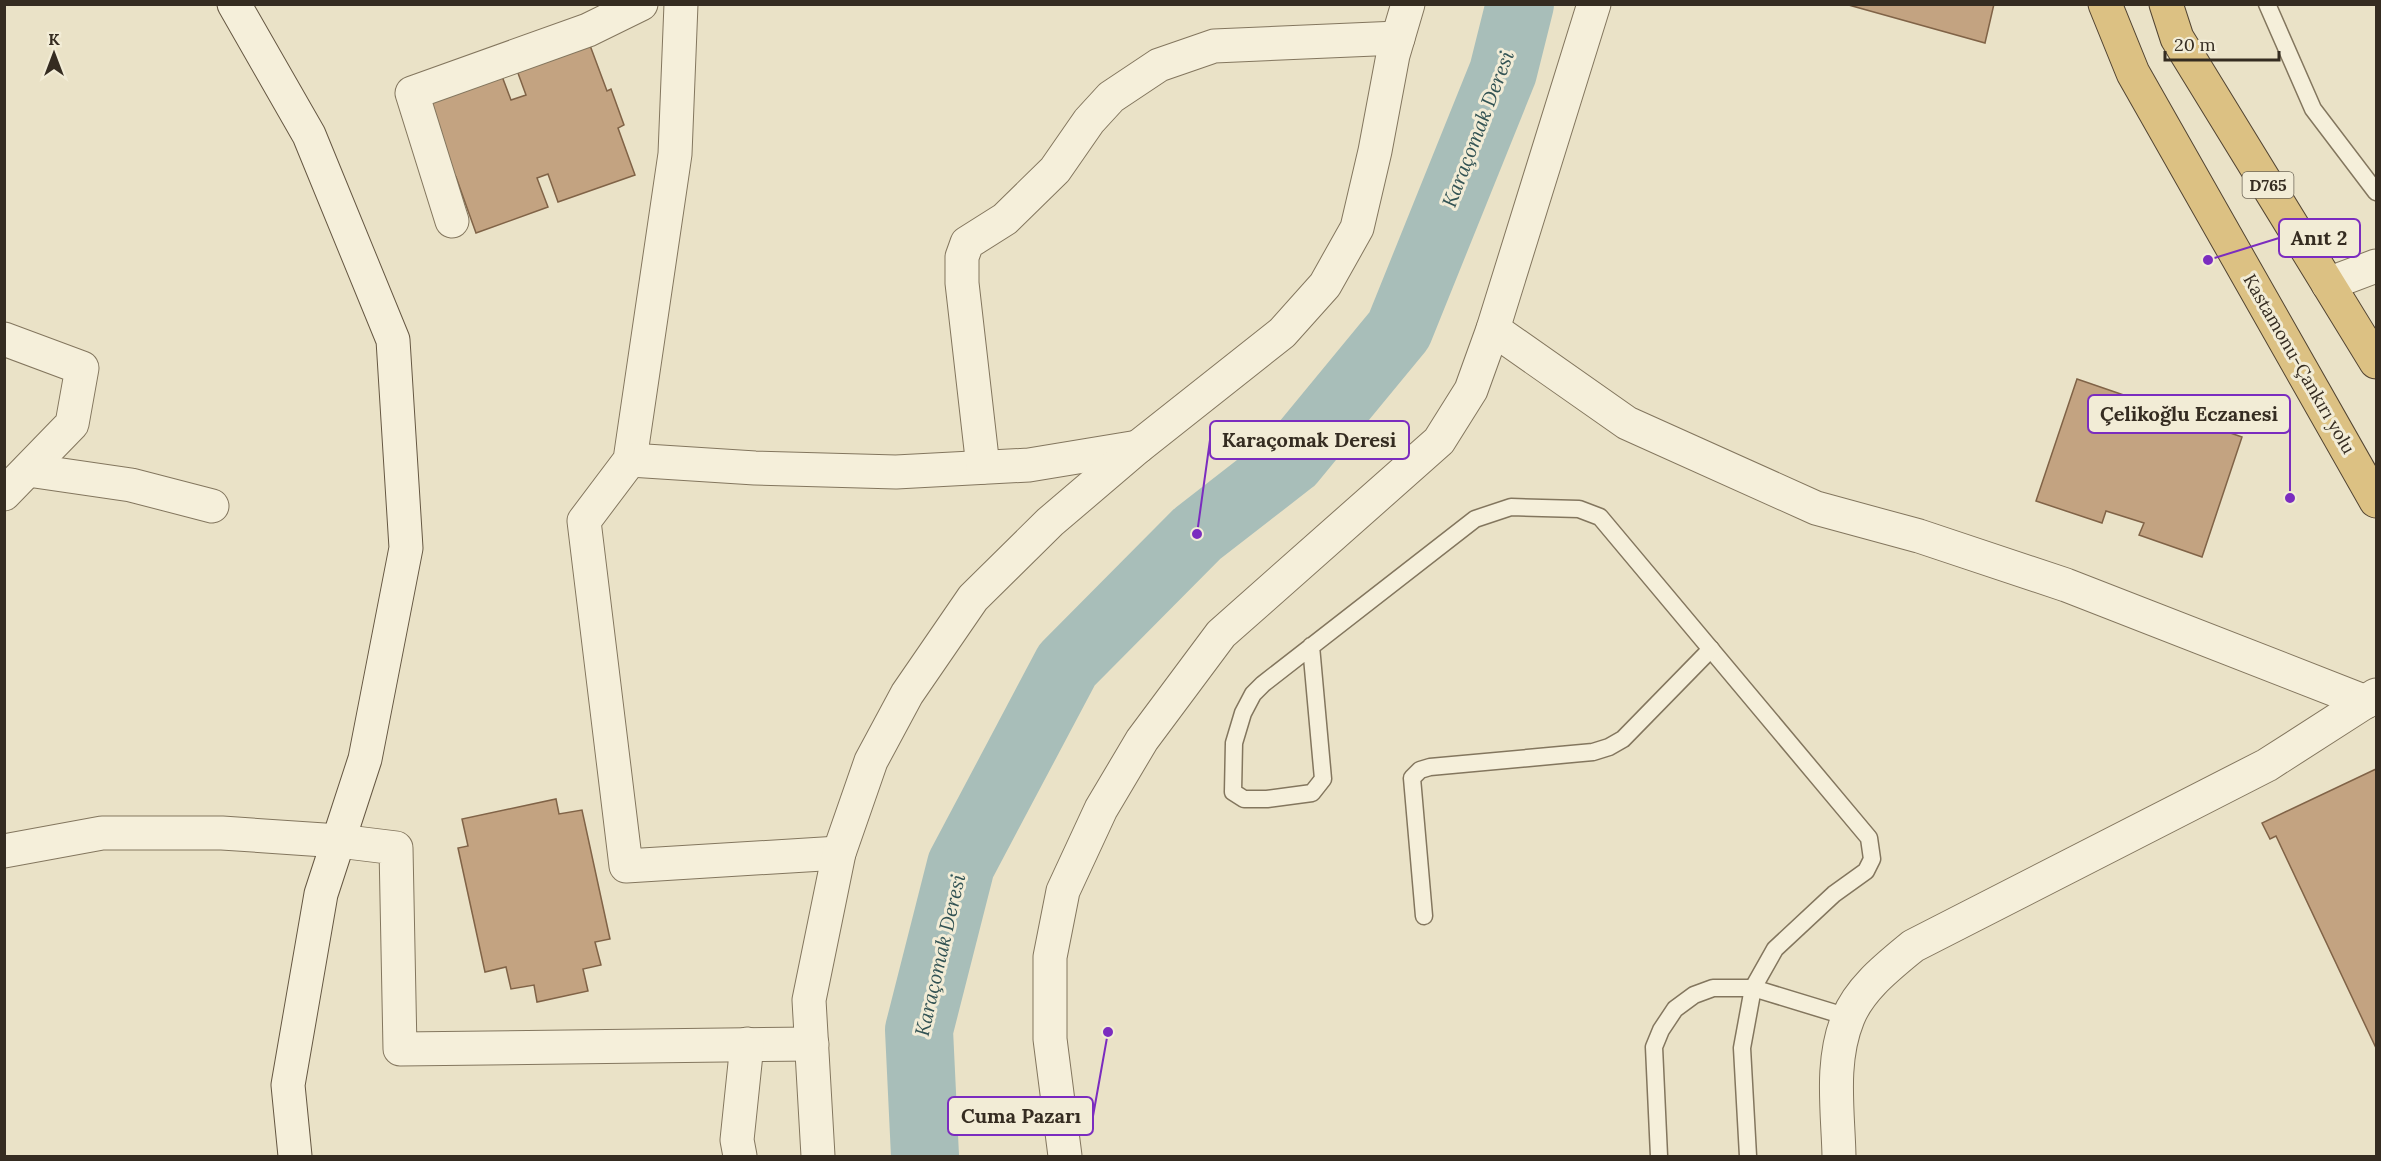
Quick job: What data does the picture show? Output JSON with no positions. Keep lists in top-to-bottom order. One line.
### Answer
{"streets":{"highway":["D765","Kastamonu-Çankırı yolu"]},"water":["Karaçomak Deresi"],"places":["Anıt 2","Çelikoğlu Eczanesi","Karaçomak Deresi","Cuma Pazarı"],"scale_bar":"20 m","north":"top"}
